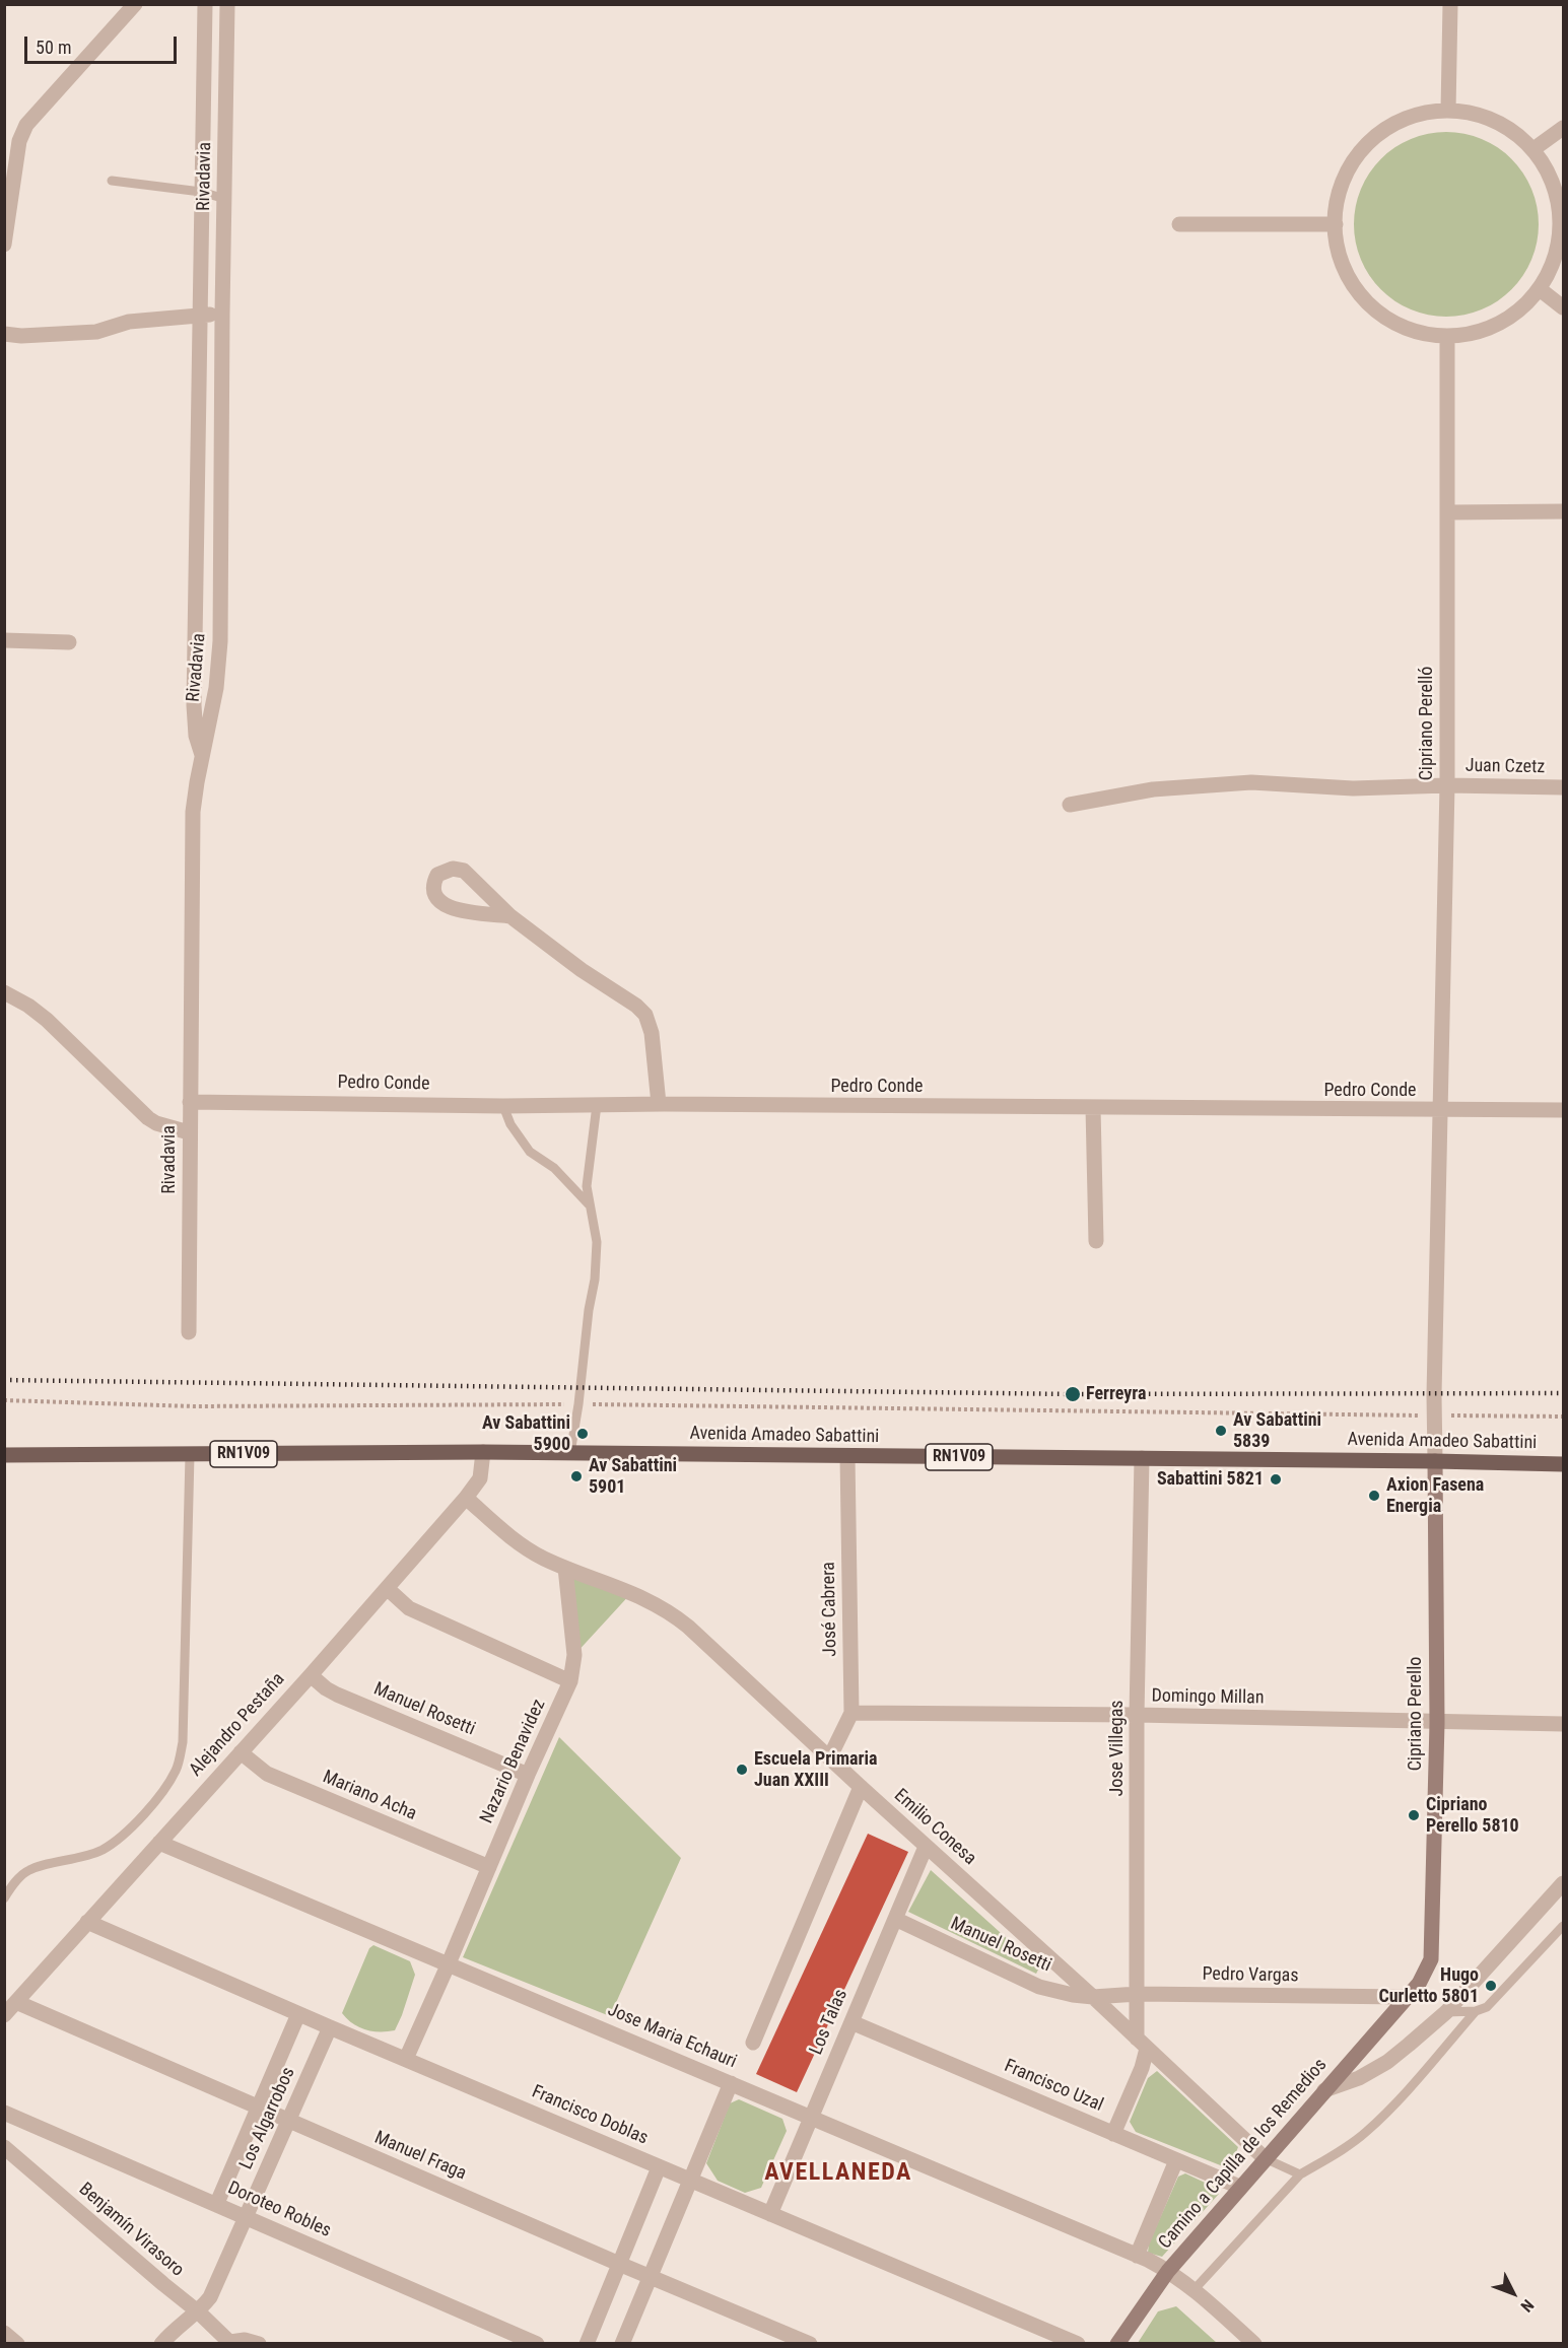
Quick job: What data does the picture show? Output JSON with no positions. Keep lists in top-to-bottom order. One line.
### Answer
{"streets":{"main road":["Avenida Amadeo Sabattini","RN1V09","Cipriano Perello","Camino a Capilla de los Remedios"],"street":["Rivadavia","Cipriano Perelló","Juan Czetz","Pedro Conde","José Cabrera","Domingo Millan","Manuel Rosetti","Alejandro Pestaña","Jose Villegas","Nazario Benavidez","Mariano Acha","Emilio Conesa","Pedro Vargas","Los Talas","Jose Maria Echauri","Francisco Uzal","Francisco Doblas","Los Algarrobos","Manuel Fraga","Doroteo Robles","Benjamín Virasoro"]},"crossings":[["Rivadavia","Pedro Conde"],["Cipriano Perelló","Juan Czetz"],["Cipriano Perelló","Pedro Conde"],["Cipriano Perelló","Avenida Amadeo Sabattini"],["Cipriano Perelló","Cipriano Perello"],["Avenida Amadeo Sabattini","José Cabrera"],["Avenida Amadeo Sabattini","Cipriano Perello"],["Avenida Amadeo Sabattini","Alejandro Pestaña"],["Avenida Amadeo Sabattini","Jose Villegas"],["José Cabrera","Domingo Millan"],["José Cabrera","Emilio Conesa"],["Domingo Millan","Cipriano Perello"],["Domingo Millan","Jose Villegas"],["Manuel Rosetti","Alejandro Pestaña"],["Manuel Rosetti","Nazario Benavidez"],["Manuel Rosetti","Emilio Conesa"],["Manuel Rosetti","Pedro Vargas"],["Manuel Rosetti","Los Talas"],["Cipriano Perello","Pedro Vargas"],["Cipriano Perello","Camino a Capilla de los Remedios"],["Alejandro Pestaña","Mariano Acha"],["Alejandro Pestaña","Emilio Conesa"],["Alejandro Pestaña","Jose Maria Echauri"],["Alejandro Pestaña","Francisco Doblas"],["Alejandro Pestaña","Manuel Fraga"],["Jose Villegas","Emilio Conesa"],["Jose Villegas","Pedro Vargas"],["Jose Villegas","Francisco Uzal"],["Nazario Benavidez","Mariano Acha"],["Nazario Benavidez","Emilio Conesa"],["Nazario Benavidez","Jose Maria Echauri"],["Emilio Conesa","Pedro Vargas"],["Emilio Conesa","Los Talas"],["Emilio Conesa","Camino a Capilla de los Remedios"],["Pedro Vargas","Camino a Capilla de los Remedios"],["Los Talas","Jose Maria Echauri"],["Los Talas","Francisco Uzal"],["Los Talas","Francisco Doblas"],["Jose Maria Echauri","Camino a Capilla de los Remedios"],["Francisco Uzal","Camino a Capilla de los Remedios"],["Francisco Doblas","Los Algarrobos"],["Los Algarrobos","Manuel Fraga"],["Los Algarrobos","Doroteo Robles"],["Los Algarrobos","Benjamín Virasoro"]],"districts":["AVELLANEDA"],"places":["Ferreyra","Av Sabattini 5839","Av Sabattini 5900","Av Sabattini 5901","Sabattini 5821","Axion Fasena Energia","Escuela Primaria Juan XXIII","Cipriano Perello 5810","Hugo Curletto 5801"],"scale_bar":"50 m","north":"bottom right"}
